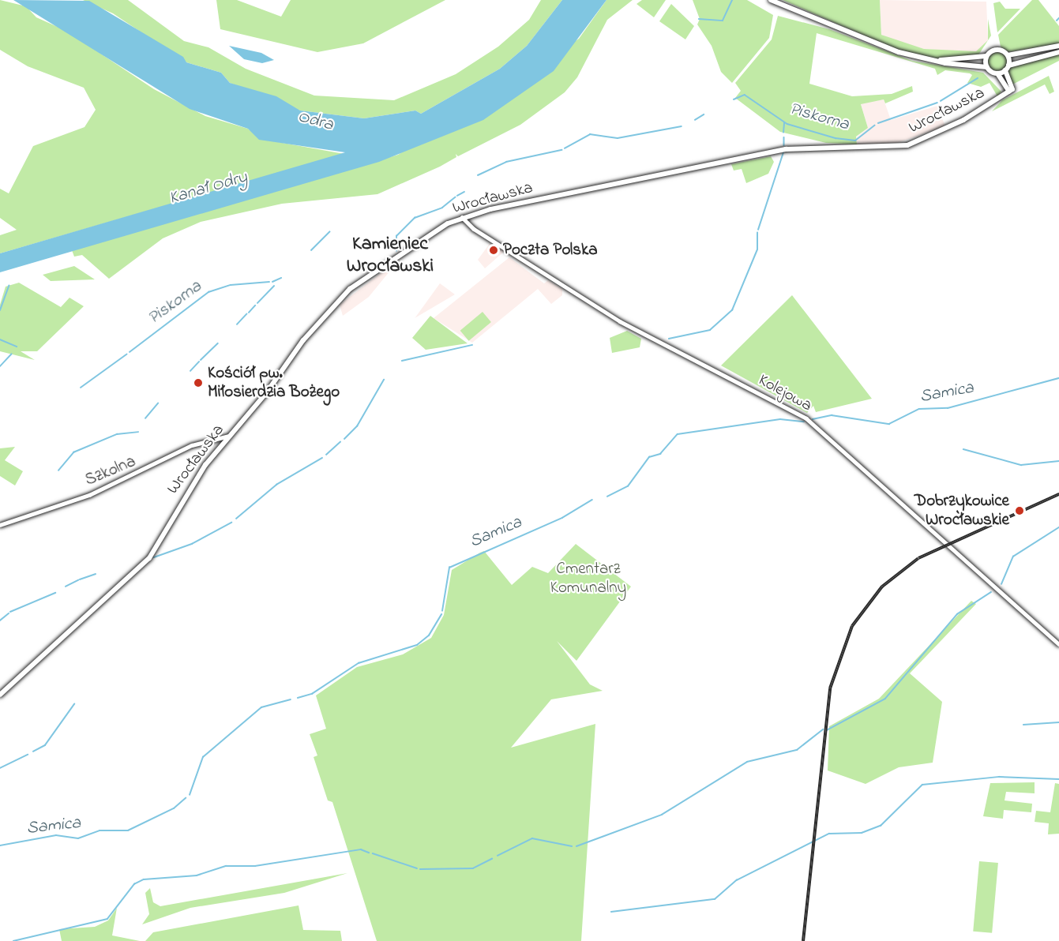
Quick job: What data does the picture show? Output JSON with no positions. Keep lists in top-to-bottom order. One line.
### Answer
{"streets":{"main road":["Wrocławska"],"street":["Kolejowa","Szkolna"]},"crossings":[["Wrocławska","Kolejowa"],["Wrocławska","Szkolna"]],"districts":["Kamieniec Wrocławski"],"water":["Piskorna","Odra","Kanał Odry","Samica"],"parks":["Cmentarz Komunalny"],"places":["Poczta Polska","Kościół pw. Miłosierdzia Bożego","Dobrzykowice Wrocławskie"]}
